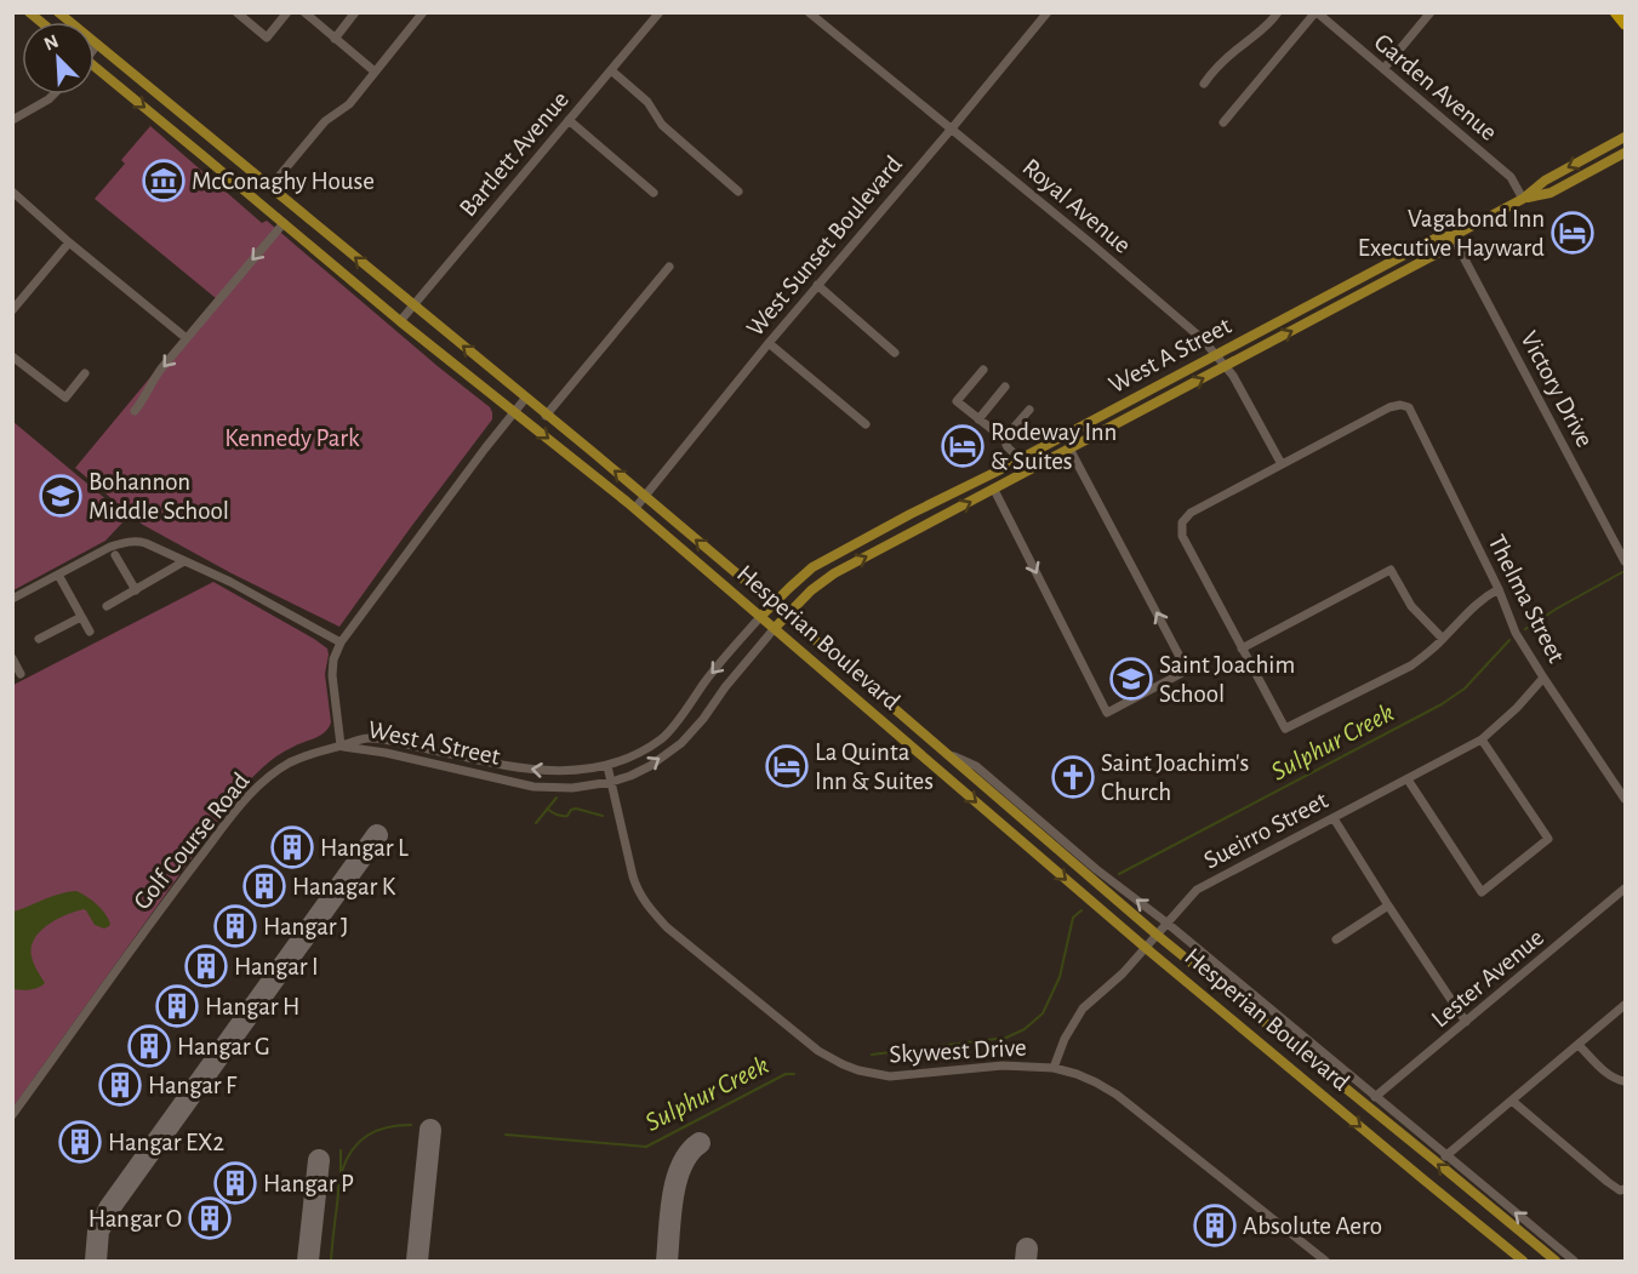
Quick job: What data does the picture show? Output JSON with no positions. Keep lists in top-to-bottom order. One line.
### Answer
{"streets":{"main road":["West A Street","Hesperian Boulevard"],"street":["Garden Avenue","Bartlett Avenue","Royal Avenue","West Sunset Boulevard","Victory Drive","Thelma Street","Sueirro Street","Golf Course Road","Lester Avenue","Skywest Drive"]},"crossings":[["Garden Avenue","West A Street"],["Bartlett Avenue","Hesperian Boulevard"],["Royal Avenue","West Sunset Boulevard"],["Royal Avenue","West A Street"],["Royal Avenue","Thelma Street"],["West Sunset Boulevard","Hesperian Boulevard"],["West A Street","Victory Drive"],["West A Street","Hesperian Boulevard"],["West A Street","Golf Course Road"],["West A Street","Skywest Drive"],["Thelma Street","Sueirro Street"],["Hesperian Boulevard","Sueirro Street"],["Hesperian Boulevard","Lester Avenue"],["Sueirro Street","Skywest Drive"]],"water":["Sulphur Creek"],"parks":["Kennedy Park"],"places":{"museum":["McConaghy House"],"hotel":["Vagabond Inn Executive Hayward","Rodeway Inn & Suites","La Quinta Inn & Suites"],"school or university":["Bohannon Middle School","Saint Joachim School"],"church":["Saint Joachim's Church"],"building":["Hangar L","Hanagar K","Hangar J","Hangar I","Hangar H","Hangar G","Hangar F","Hangar EX2","Hangar P","Hangar O","Absolute Aero"]},"north":"top left"}
